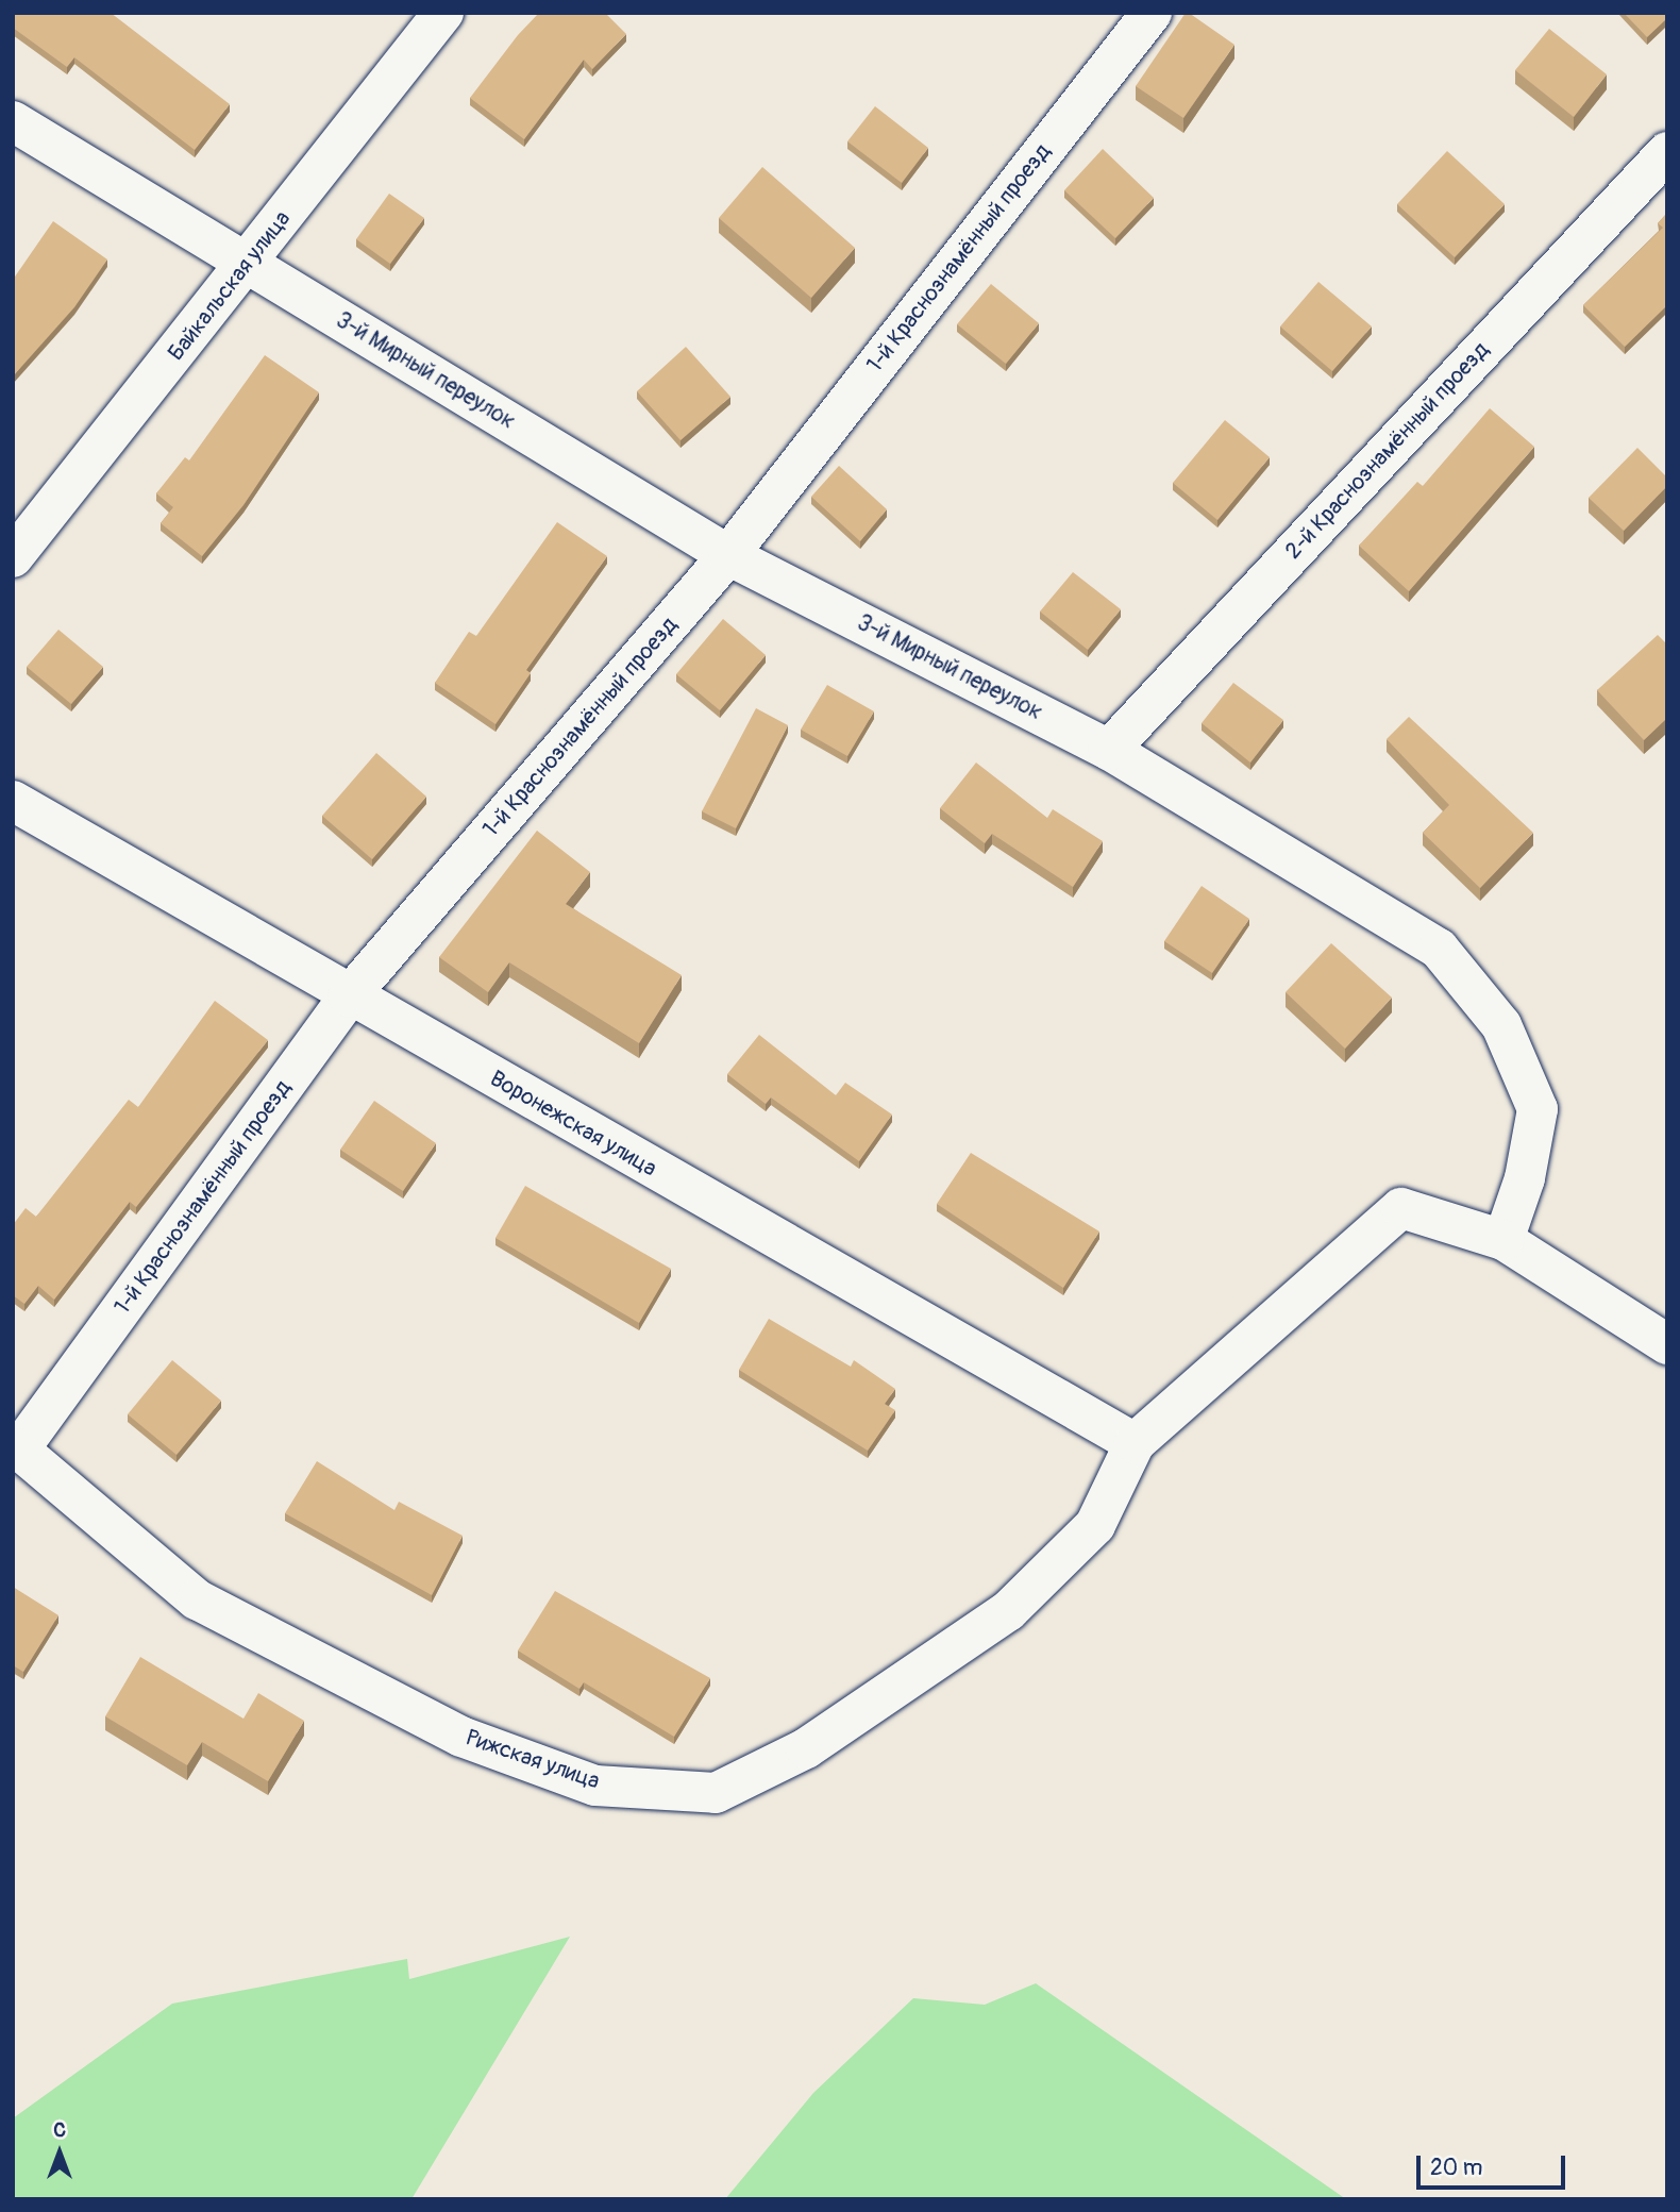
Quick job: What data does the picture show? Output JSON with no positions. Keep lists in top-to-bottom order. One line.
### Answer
{"streets":{"street":["1-й Краснознамённый проезд","Байкальская улица","3-й Мирный переулок","2-й Краснознамённый проезд","Воронежская улица","Рижская улица"]},"crossings":[["1-й Краснознамённый проезд","3-й Мирный переулок"],["1-й Краснознамённый проезд","Воронежская улица"],["1-й Краснознамённый проезд","Рижская улица"],["Байкальская улица","3-й Мирный переулок"],["3-й Мирный переулок","2-й Краснознамённый проезд"],["Воронежская улица","Рижская улица"]],"scale_bar":"20 m","north":"top"}
